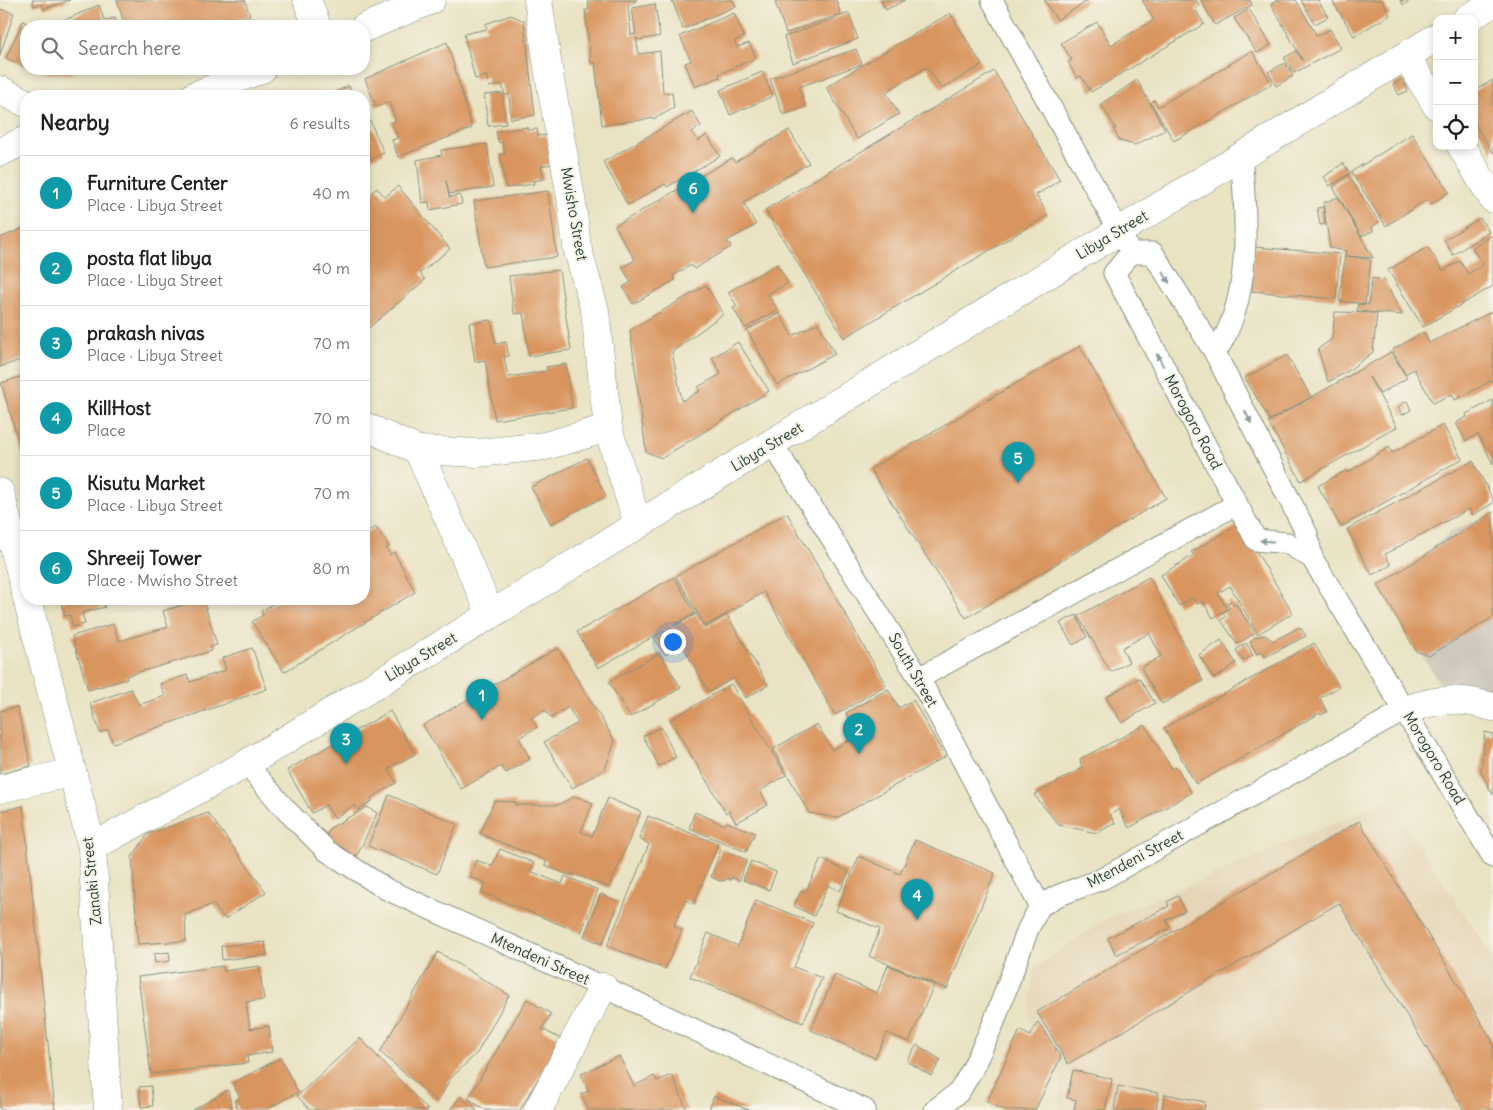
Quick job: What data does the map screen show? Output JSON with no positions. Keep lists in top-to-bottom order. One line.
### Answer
{"streets":{"street":["Mwisho Street","Libya Street","Zanaki Street"],"lane":["Morogoro Road","South Street","Mtendeni Street"]},"crossings":[["Mwisho Street","Libya Street"],["Libya Street","Morogoro Road"],["Libya Street","South Street"],["Libya Street","Mtendeni Street"],["Libya Street","Zanaki Street"],["Morogoro Road","Mtendeni Street"],["South Street","Mtendeni Street"]],"page":{"map_buttons":["+","−"],"search":"Search here","heading":["Nearby","6 results"],"list":[{"mark":"1","name":"Furniture Center","note":"Place · Libya Street","value":"40 m"},{"mark":"2","name":"posta flat libya","note":"Place · Libya Street","value":"40 m"},{"mark":"3","name":"prakash nivas","note":"Place · Libya Street","value":"70 m"},{"mark":"4","name":"KillHost","note":"Place","value":"70 m"},{"mark":"5","name":"Kisutu Market","note":"Place · Libya Street","value":"70 m"},{"mark":"6","name":"Shreeij Tower","note":"Place · Mwisho Street","value":"80 m"}],"pins":["6","5","1","2","3","4"]}}
